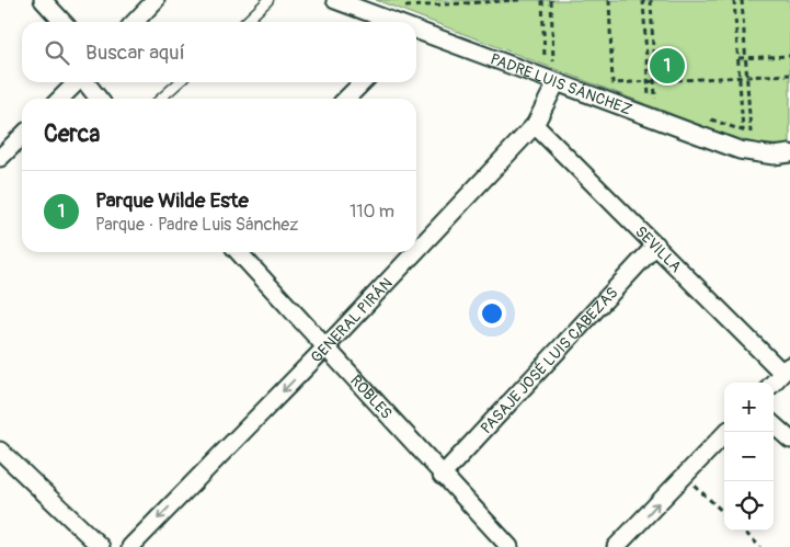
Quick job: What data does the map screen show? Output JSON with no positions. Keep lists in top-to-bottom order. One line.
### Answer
{"streets":{"street":["PADRE LUIS SÁNCHEZ","SEVILLA","GENERAL PIRÁN","PASAJE JOSÉ LUIS CABEZAS","ROBLES"]},"crossings":[["PADRE LUIS SÁNCHEZ","GENERAL PIRÁN"],["SEVILLA","GENERAL PIRÁN"],["SEVILLA","PASAJE JOSÉ LUIS CABEZAS"],["GENERAL PIRÁN","ROBLES"],["PASAJE JOSÉ LUIS CABEZAS","ROBLES"]],"one_way":["GENERAL PIRÁN"],"page":{"search":"Buscar aquí","pins":"1","heading":"Cerca","list":[{"mark":"1","name":"Parque Wilde Este","note":"Parque · Padre Luis Sánchez","value":"110 m"}],"map_buttons":["+","−"]}}
